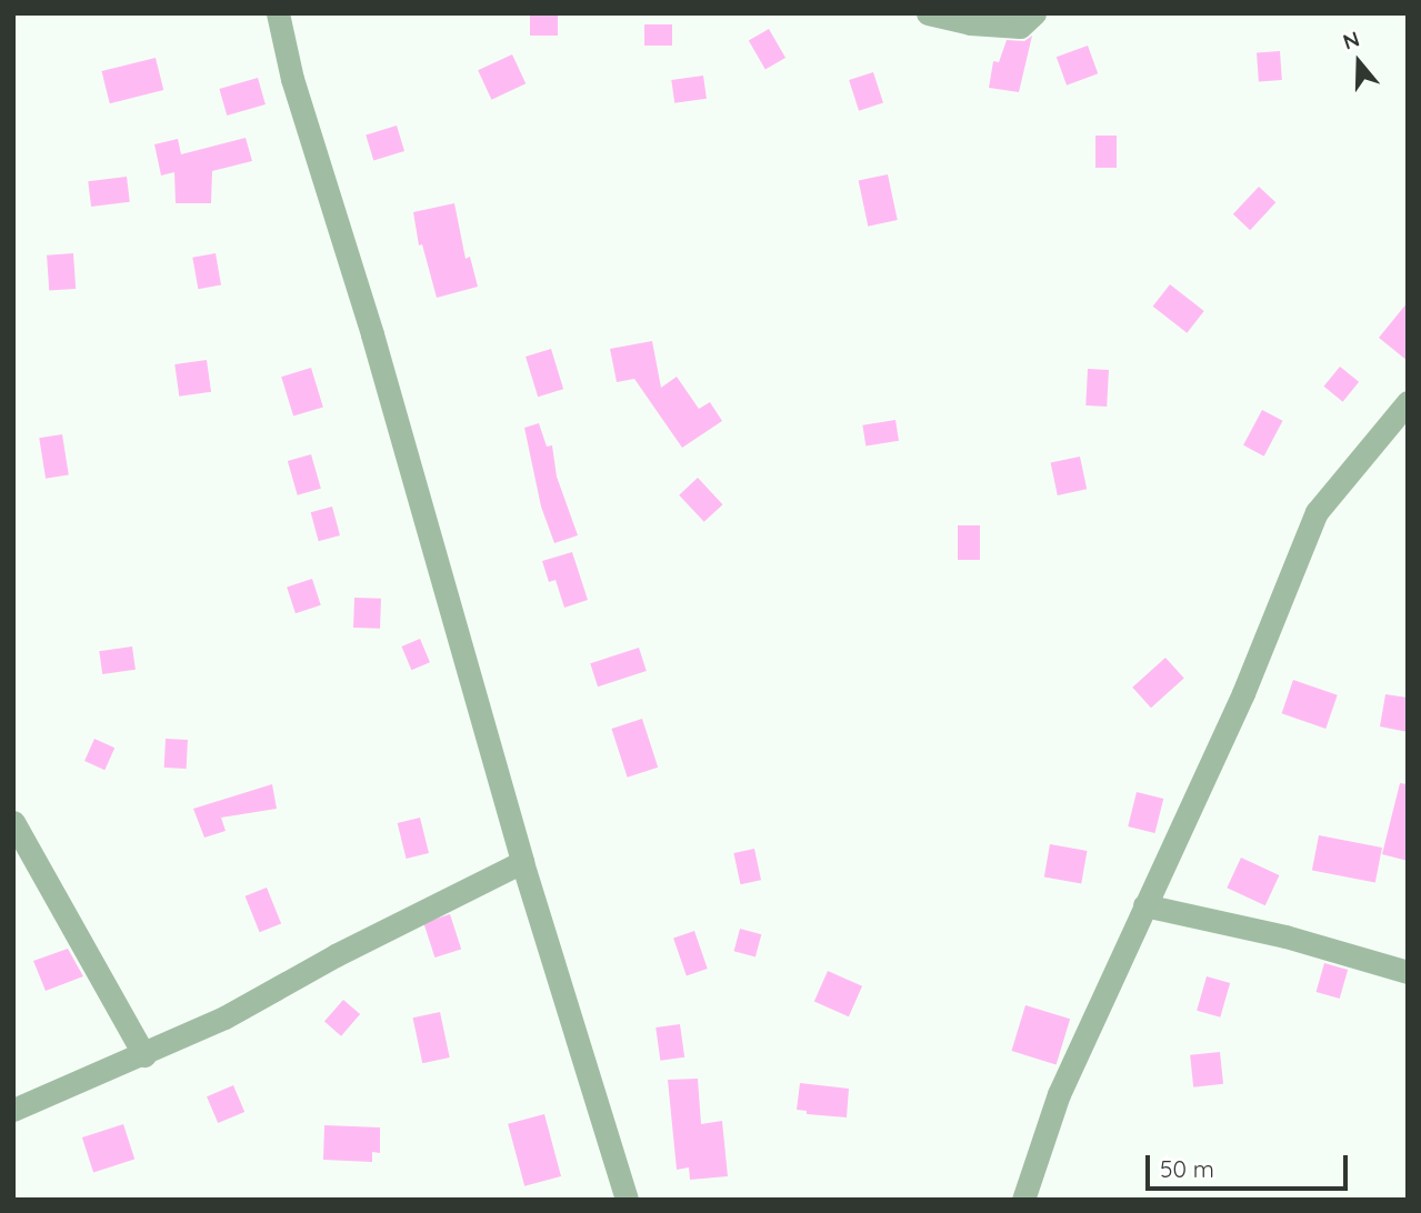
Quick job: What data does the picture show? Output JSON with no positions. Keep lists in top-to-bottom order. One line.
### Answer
{"scale_bar":"50 m","north":"top"}
